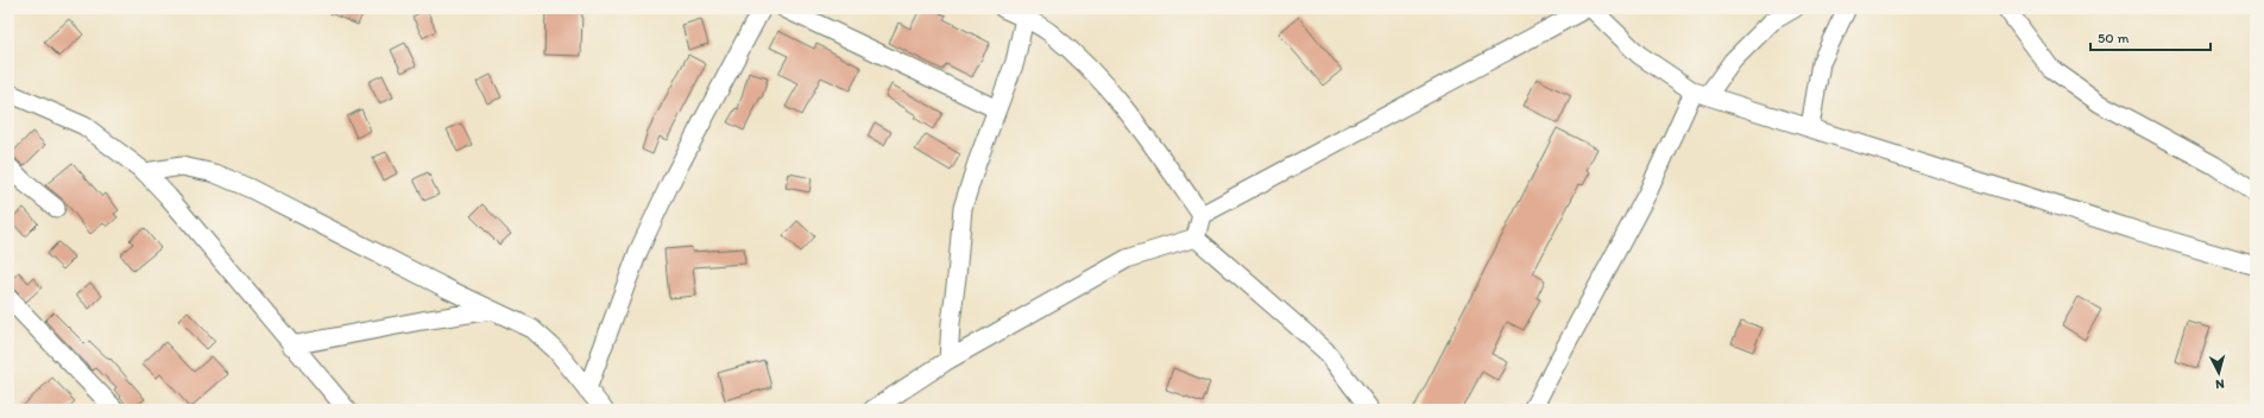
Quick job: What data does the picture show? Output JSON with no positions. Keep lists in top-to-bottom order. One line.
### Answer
{"scale_bar":"50 m","north":"bottom"}
